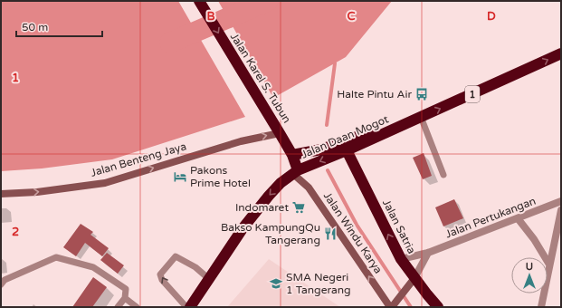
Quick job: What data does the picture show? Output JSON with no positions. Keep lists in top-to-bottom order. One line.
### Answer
{"streets":{"highway":["Jalan Karel S. Tubun","1","Jalan Daan Mogot","Jalan Satria"],"street":["Jalan Benteng Jaya","Jalan Pertukangan","Jalan Windu Karya"]},"crossings":[["Jalan Karel S. Tubun","Jalan Daan Mogot"],["Jalan Karel S. Tubun","Jalan Benteng Jaya"],["Jalan Karel S. Tubun","Jalan Windu Karya"],["Jalan Daan Mogot","Jalan Satria"],["Jalan Daan Mogot","Jalan Windu Karya"],["Jalan Pertukangan","Jalan Satria"]],"one_way":["Jalan Karel S. Tubun","Jalan Benteng Jaya","Jalan Satria","Jalan Windu Karya"],"places":{"bus stop":["Halte Pintu Air"],"hotel":["Pakons Prime Hotel"],"supermarket":["Indomaret"],"restaurant":["Bakso KampungQu Tangerang"],"school or university":["SMA Negeri 1 Tangerang"]},"scale_bar":"50 m","north":"top","grid":{"columns":["B","C","D"],"rows":["1","2"]}}
